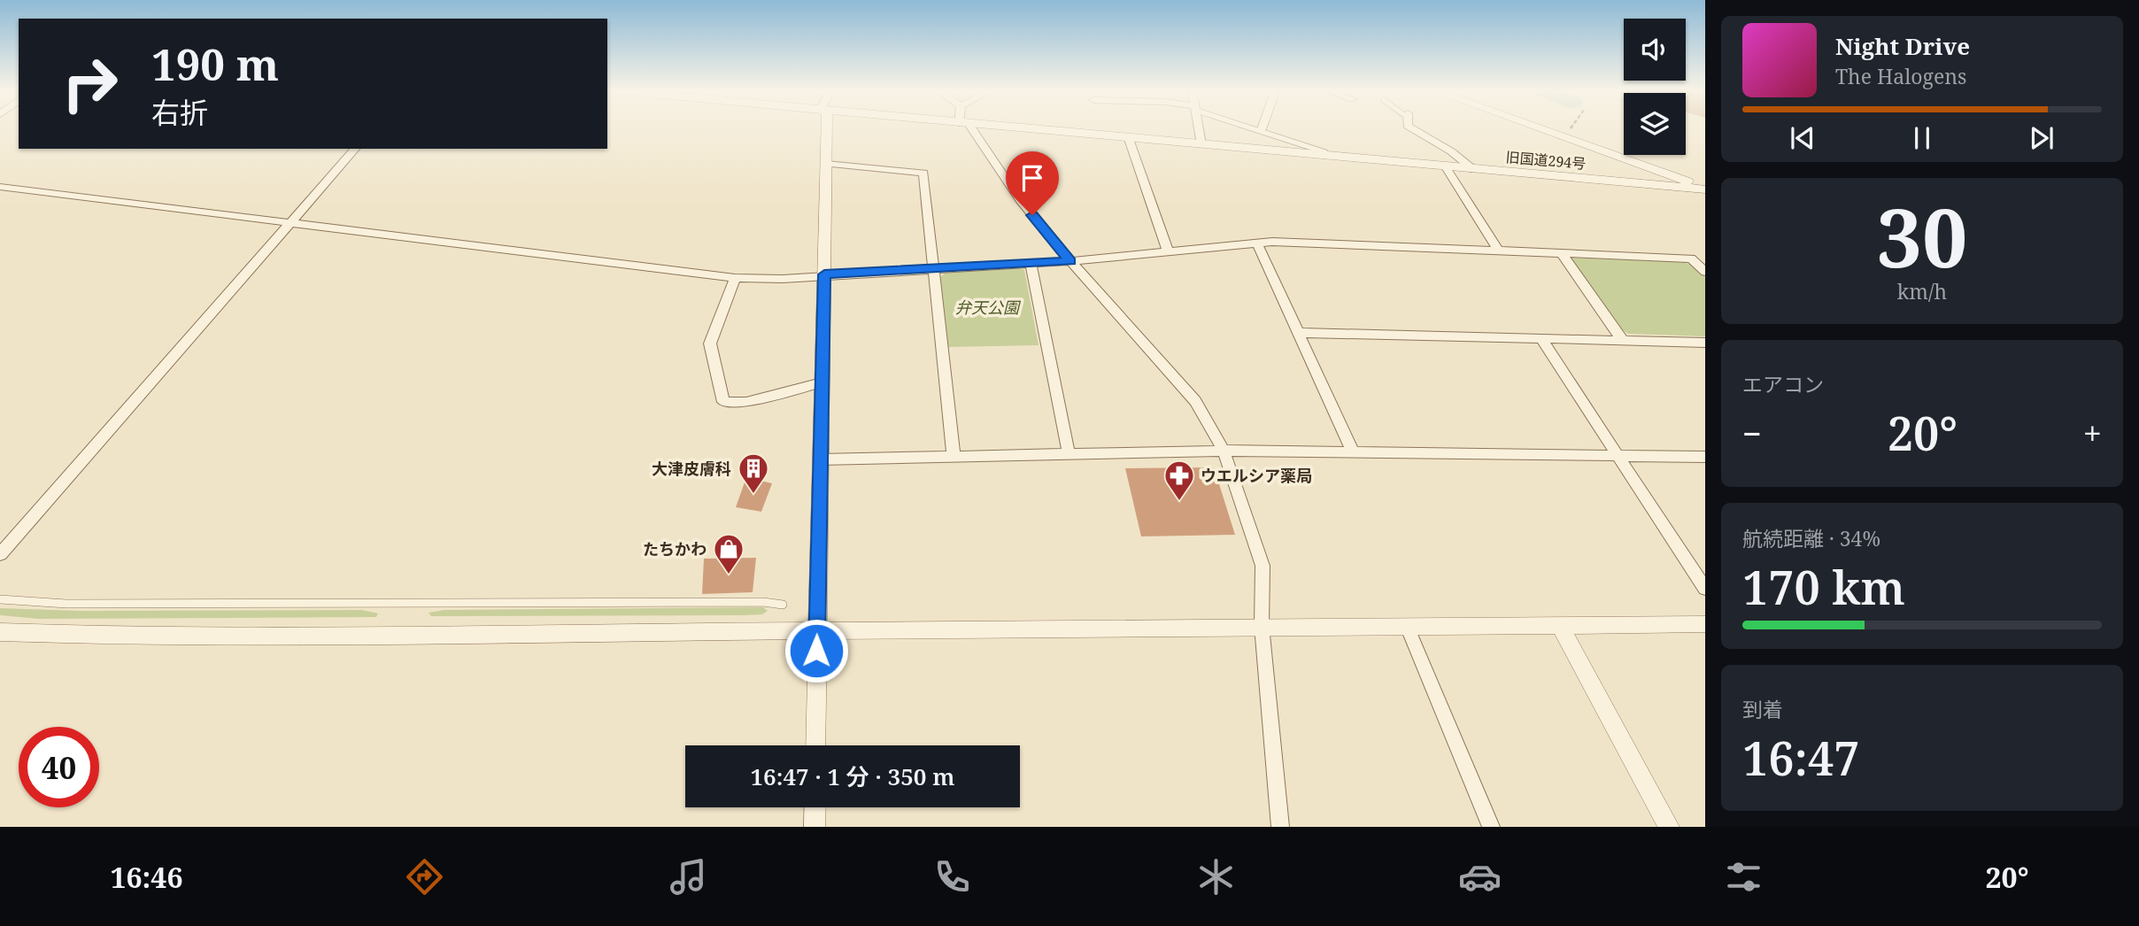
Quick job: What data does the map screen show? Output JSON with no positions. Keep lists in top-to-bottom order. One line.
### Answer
{"streets":{"street":["旧国道294号"]},"parks":["弁天公園"],"places":{"building":["大津皮膚科"],"pharmacy":["ウエルシア薬局"],"shop":["たちかわ"]},"page":{"turn":["190 m","右折"],"song":["Night Drive","The Halogens"],"tile":[["30","km/h"],"エアコン",["航続距離 · 34%","170 km"],["到着","16:47"]],"heat":["−","20°","+"],"limit":"40","trip":"16:47 · 1 分 · 350 m","tabs":["16:46","20°"]}}
